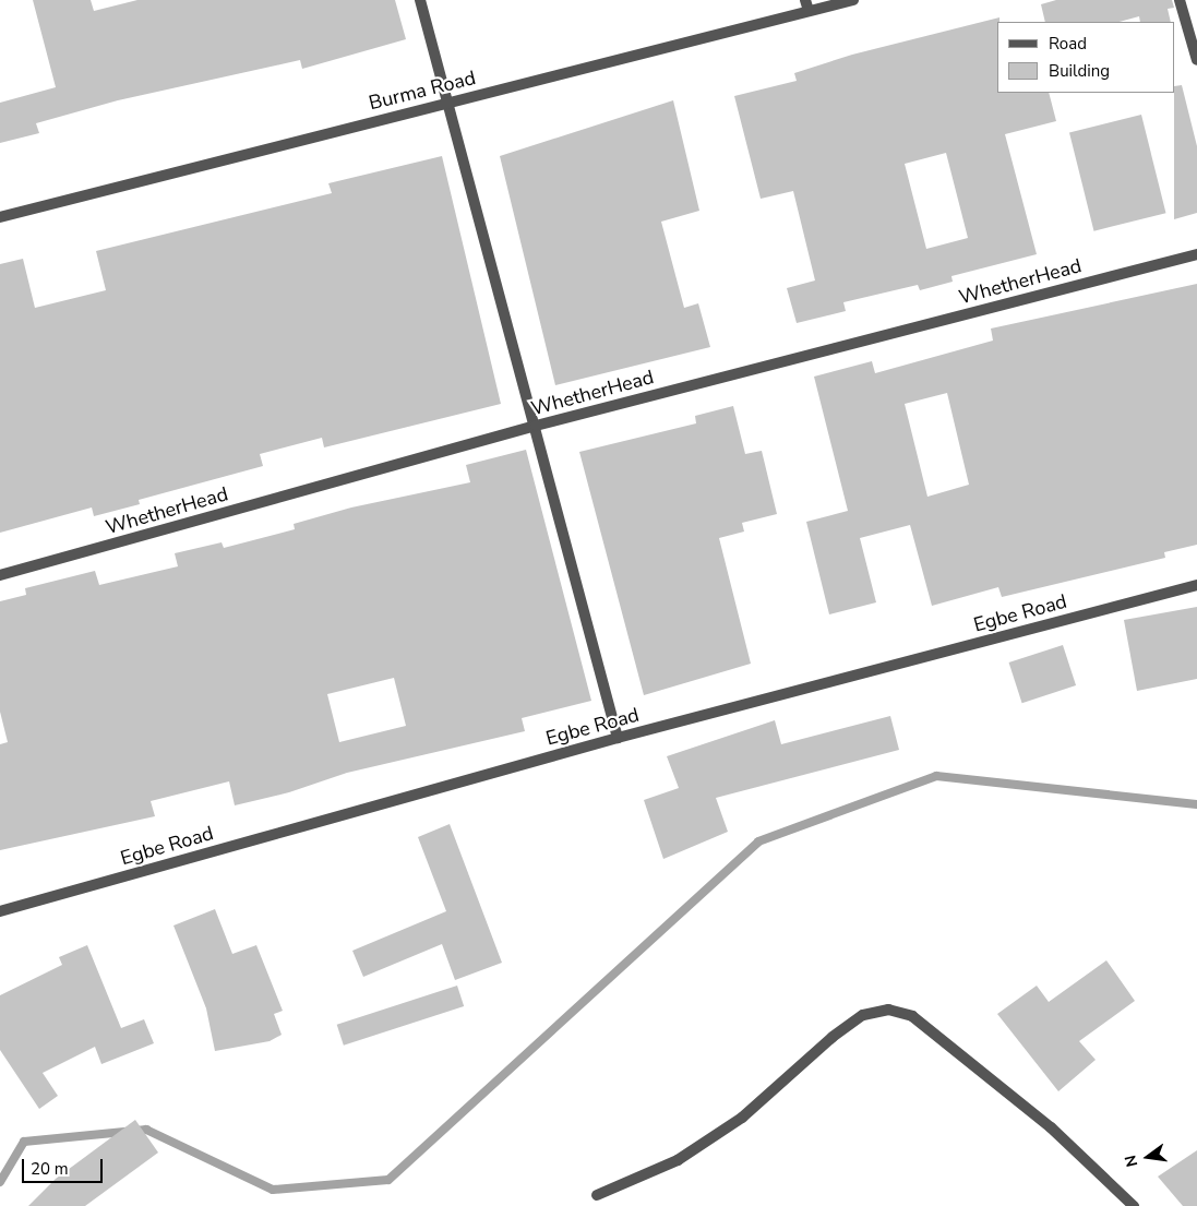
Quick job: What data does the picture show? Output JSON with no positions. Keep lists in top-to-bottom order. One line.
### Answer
{"streets":{"street":["Burma Road","WhetherHead","Egbe Road"]},"legend":["Road","Building"],"scale_bar":"20 m","north":"left"}
